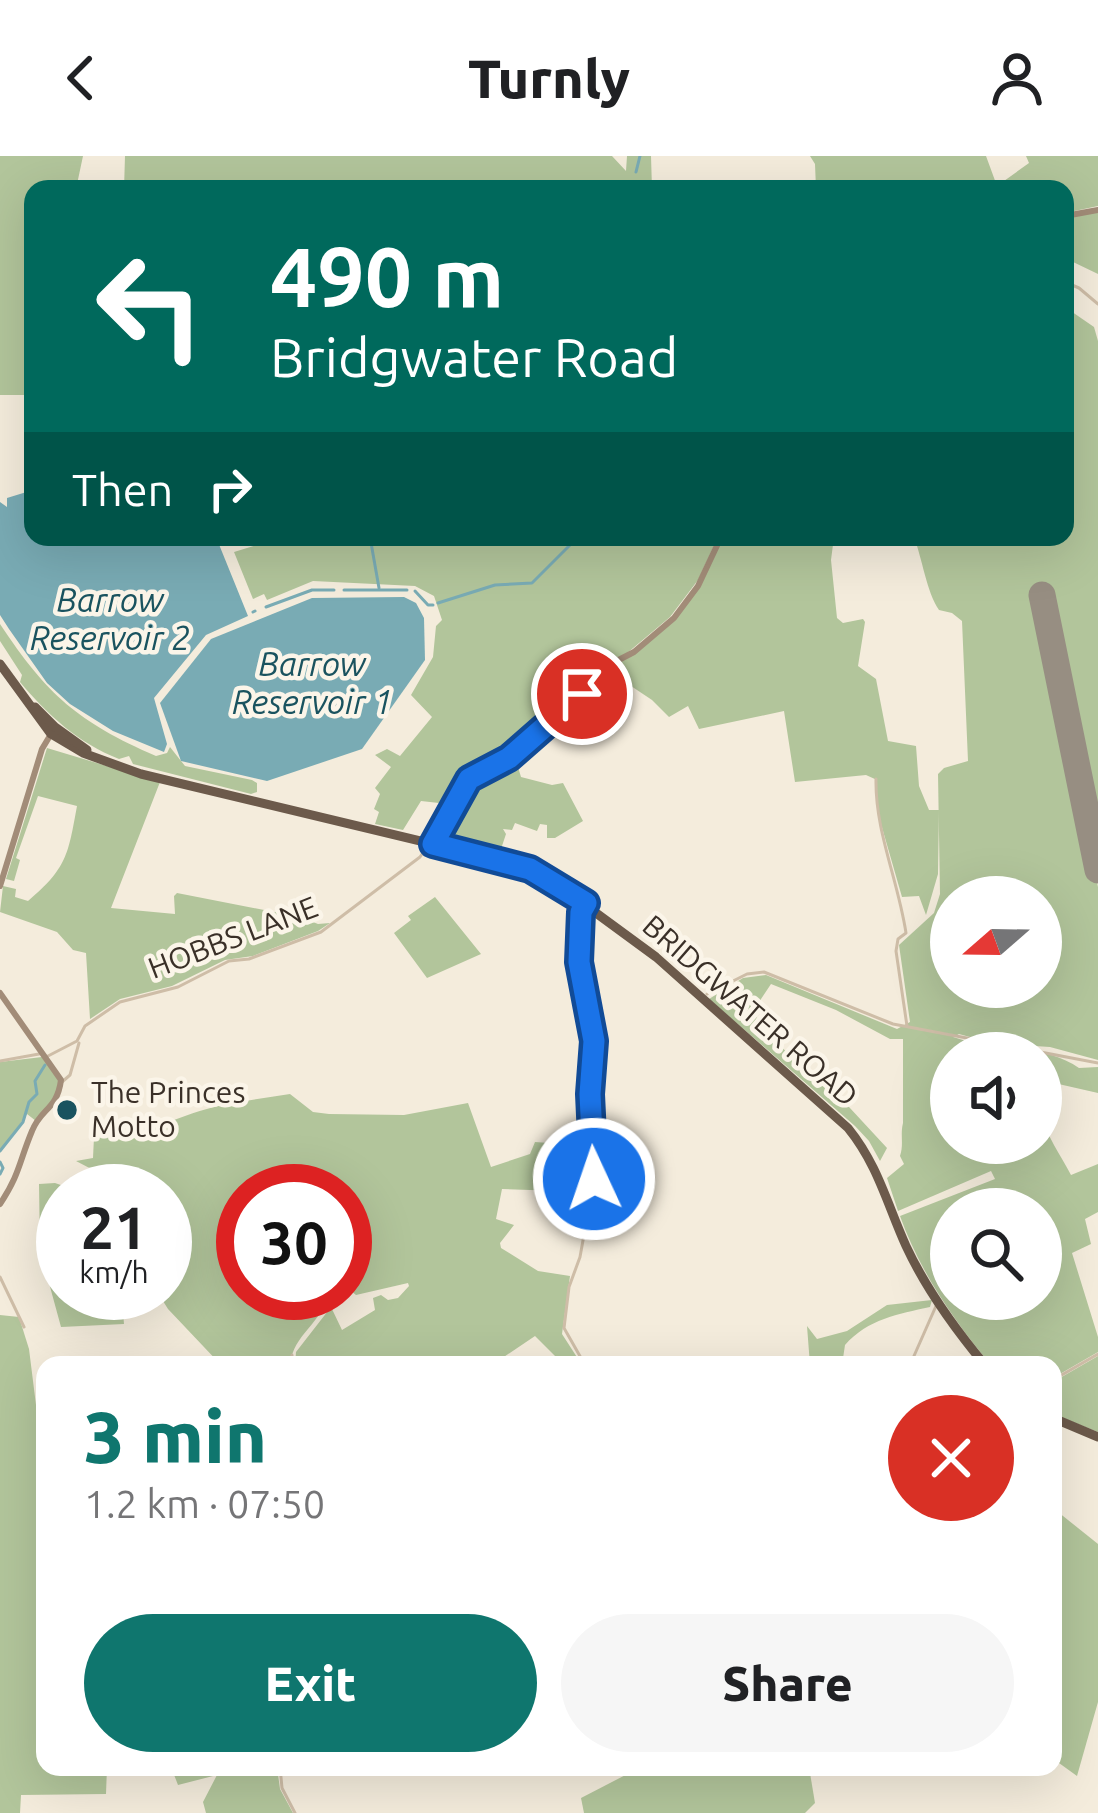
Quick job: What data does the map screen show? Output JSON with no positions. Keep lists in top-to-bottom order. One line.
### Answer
{"streets":{"highway":["BRIDGWATER ROAD"],"street":["HOBBS LANE"]},"crossings":[["HOBBS LANE","BRIDGWATER ROAD"]],"water":["Barrow Reservoir 2","Barrow Reservoir 1"],"places":["The Princes Motto"],"north":"left","page":{"header":"Turnly","turn":["490 m","Bridgwater Road"],"then":"Then","speed":"21 km/h","limit":"30","heading":["3 min","1.2 km · 07:50"],"buttons":["Exit","Share"]}}
